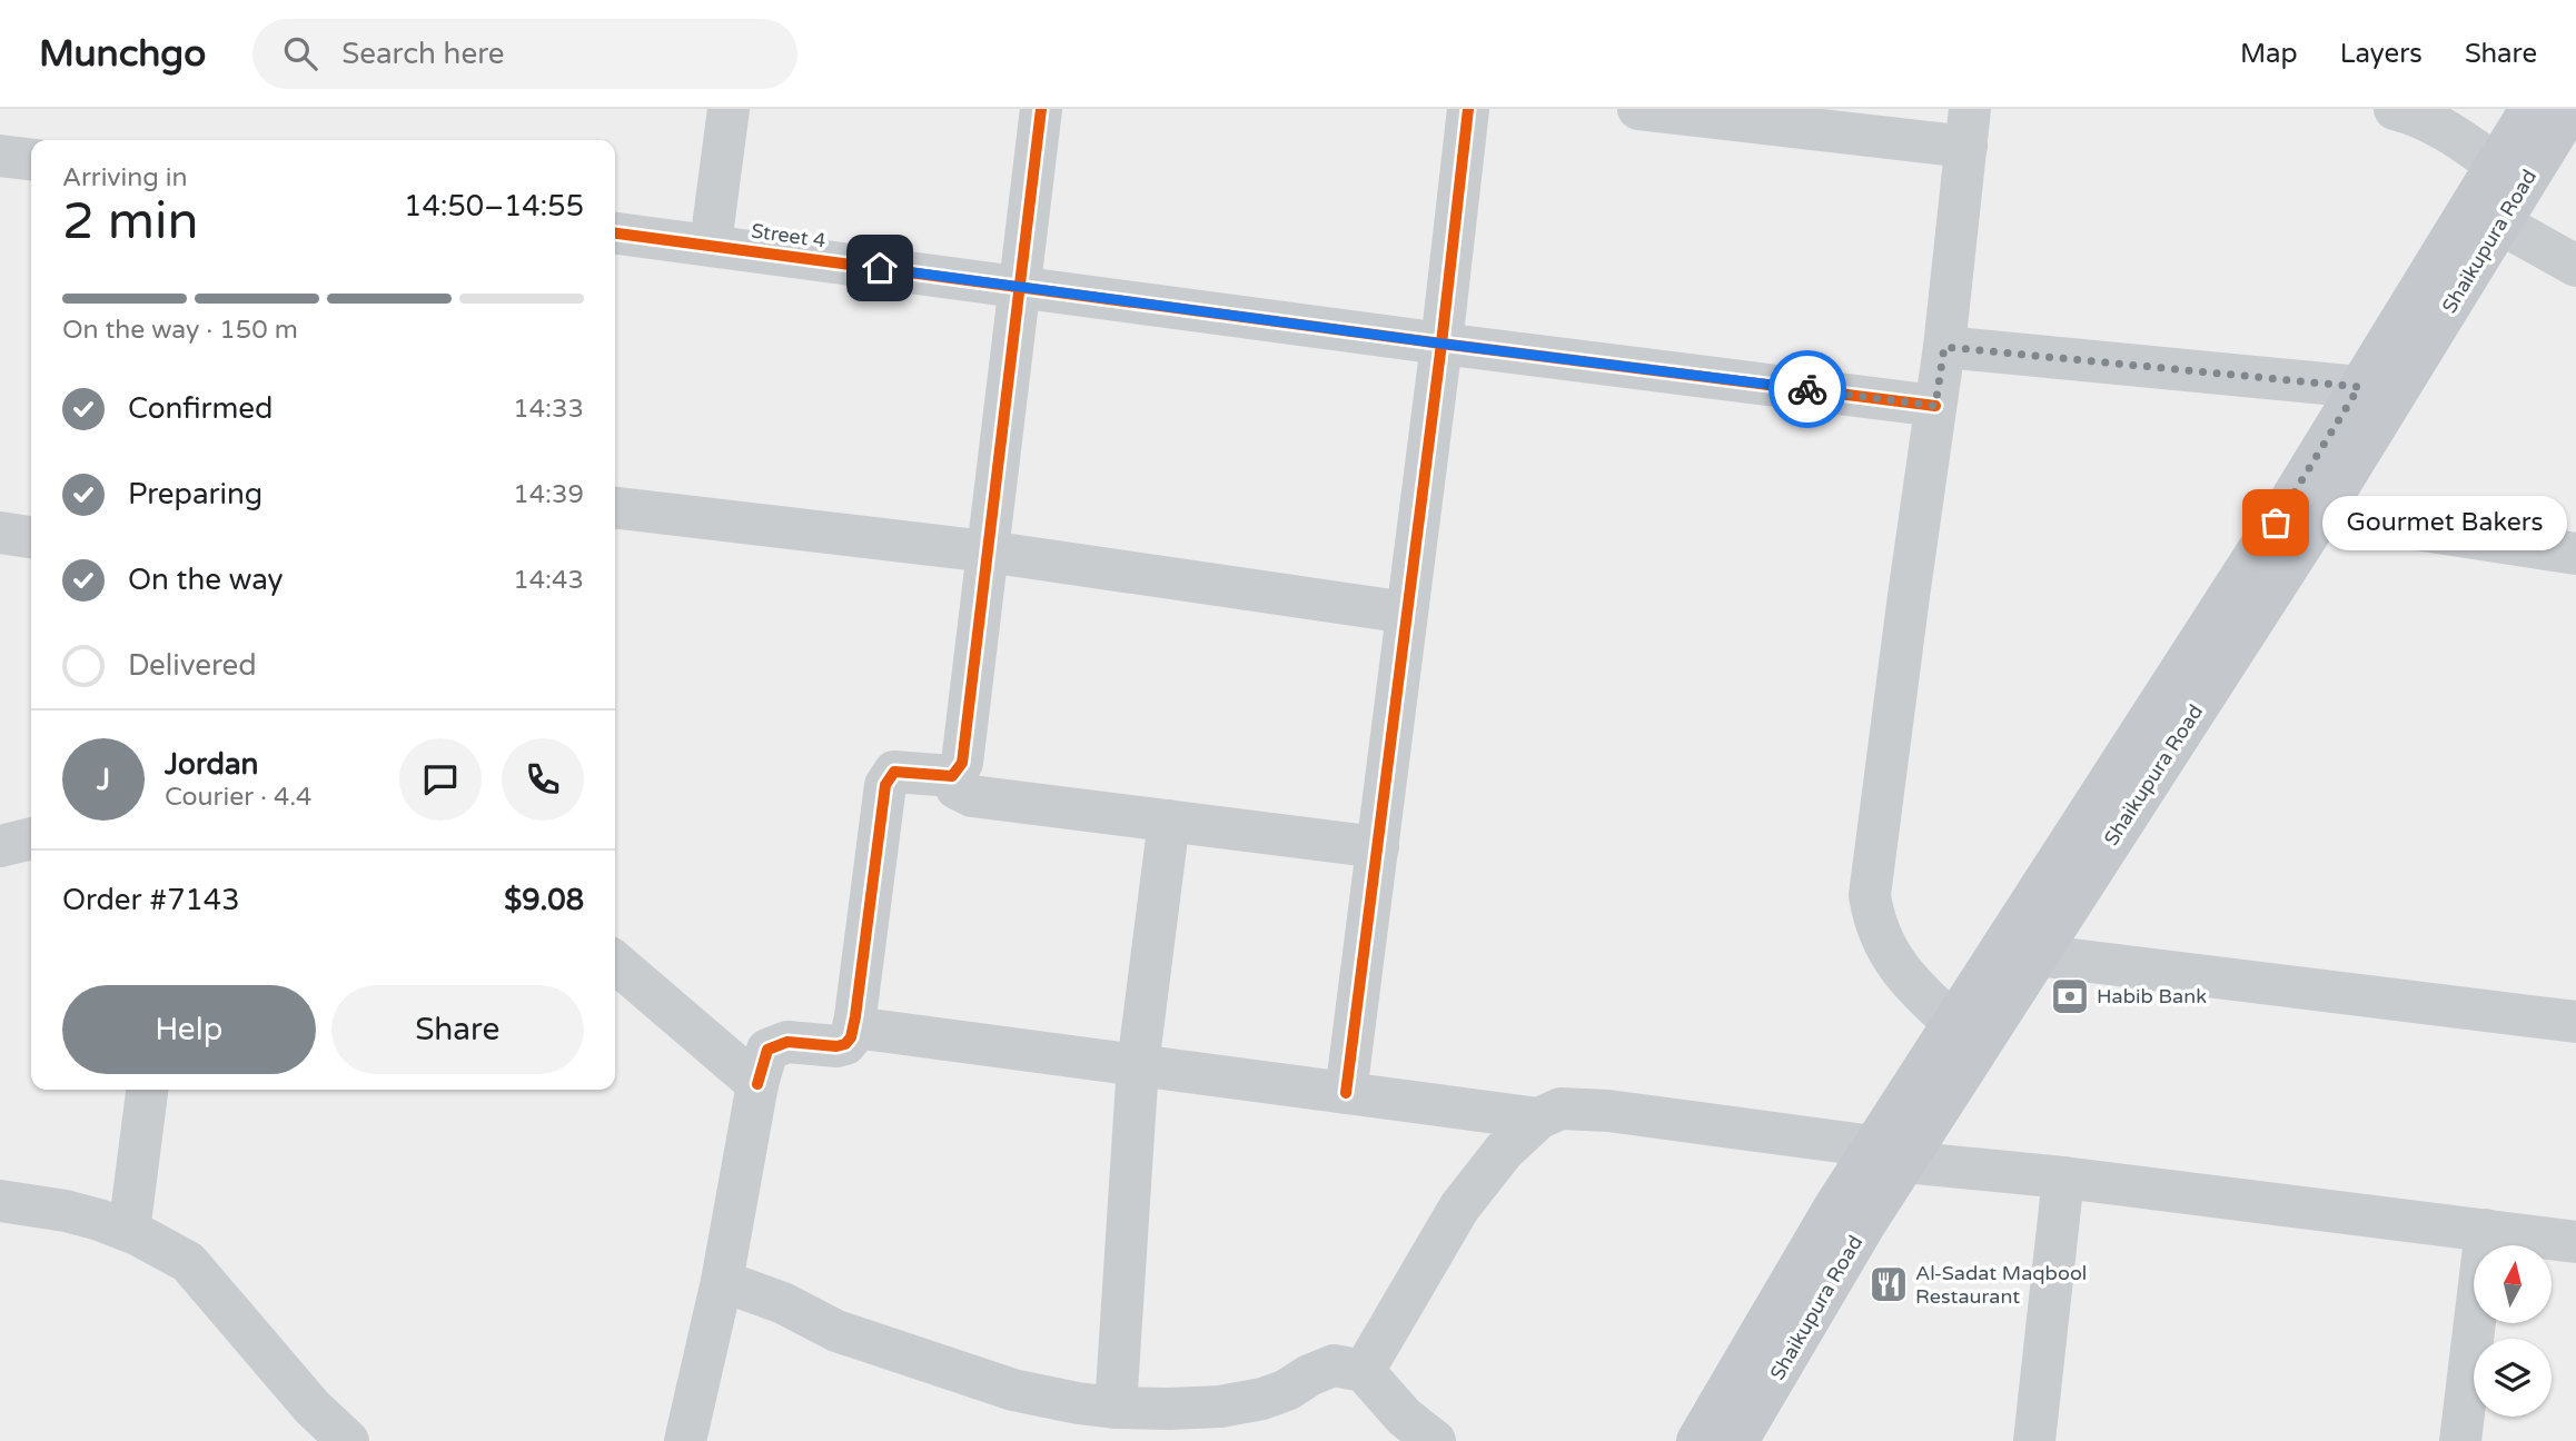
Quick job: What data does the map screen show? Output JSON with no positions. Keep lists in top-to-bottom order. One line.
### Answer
{"streets":{"main road":["Shaikupura Road"],"street":["Street 4"]},"places":{"other":["Gourmet Bakers"],"bank":["Habib Bank"],"restaurant":["Al-Sadat Maqbool Restaurant"]},"north":"top","page":{"header":"Munchgo","search":"Search here","nav":["Map","Layers","Share"],"heading":["2 min","Arriving in","14:50–14:55"],"panel":["Jordan","Courier · 4.4","Order #7143","$9.08"],"bar":"On the way · 150 m","list":[["Confirmed","14:33"],["Preparing","14:39"],["On the way","14:43"],"Delivered"],"bubble":"Gourmet Bakers","round":"J","buttons":["Help","Share"]}}
